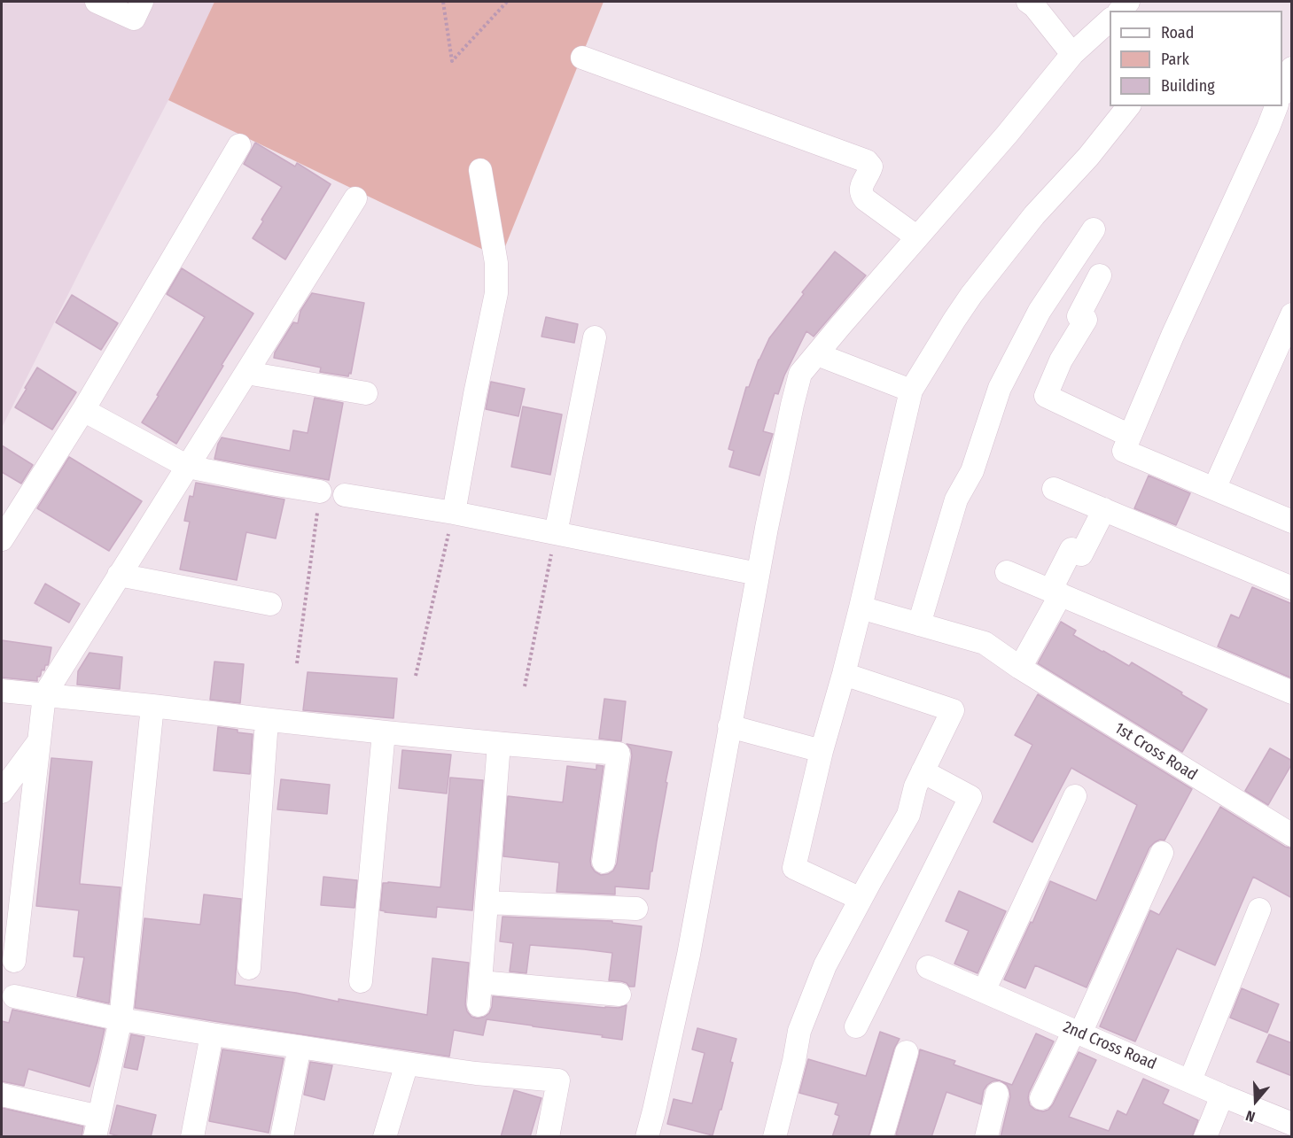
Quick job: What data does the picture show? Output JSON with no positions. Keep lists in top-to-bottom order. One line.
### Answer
{"streets":{"street":["1st Cross Road","2nd Cross Road"]},"legend":["Road","Park","Building"],"north":"bottom"}
